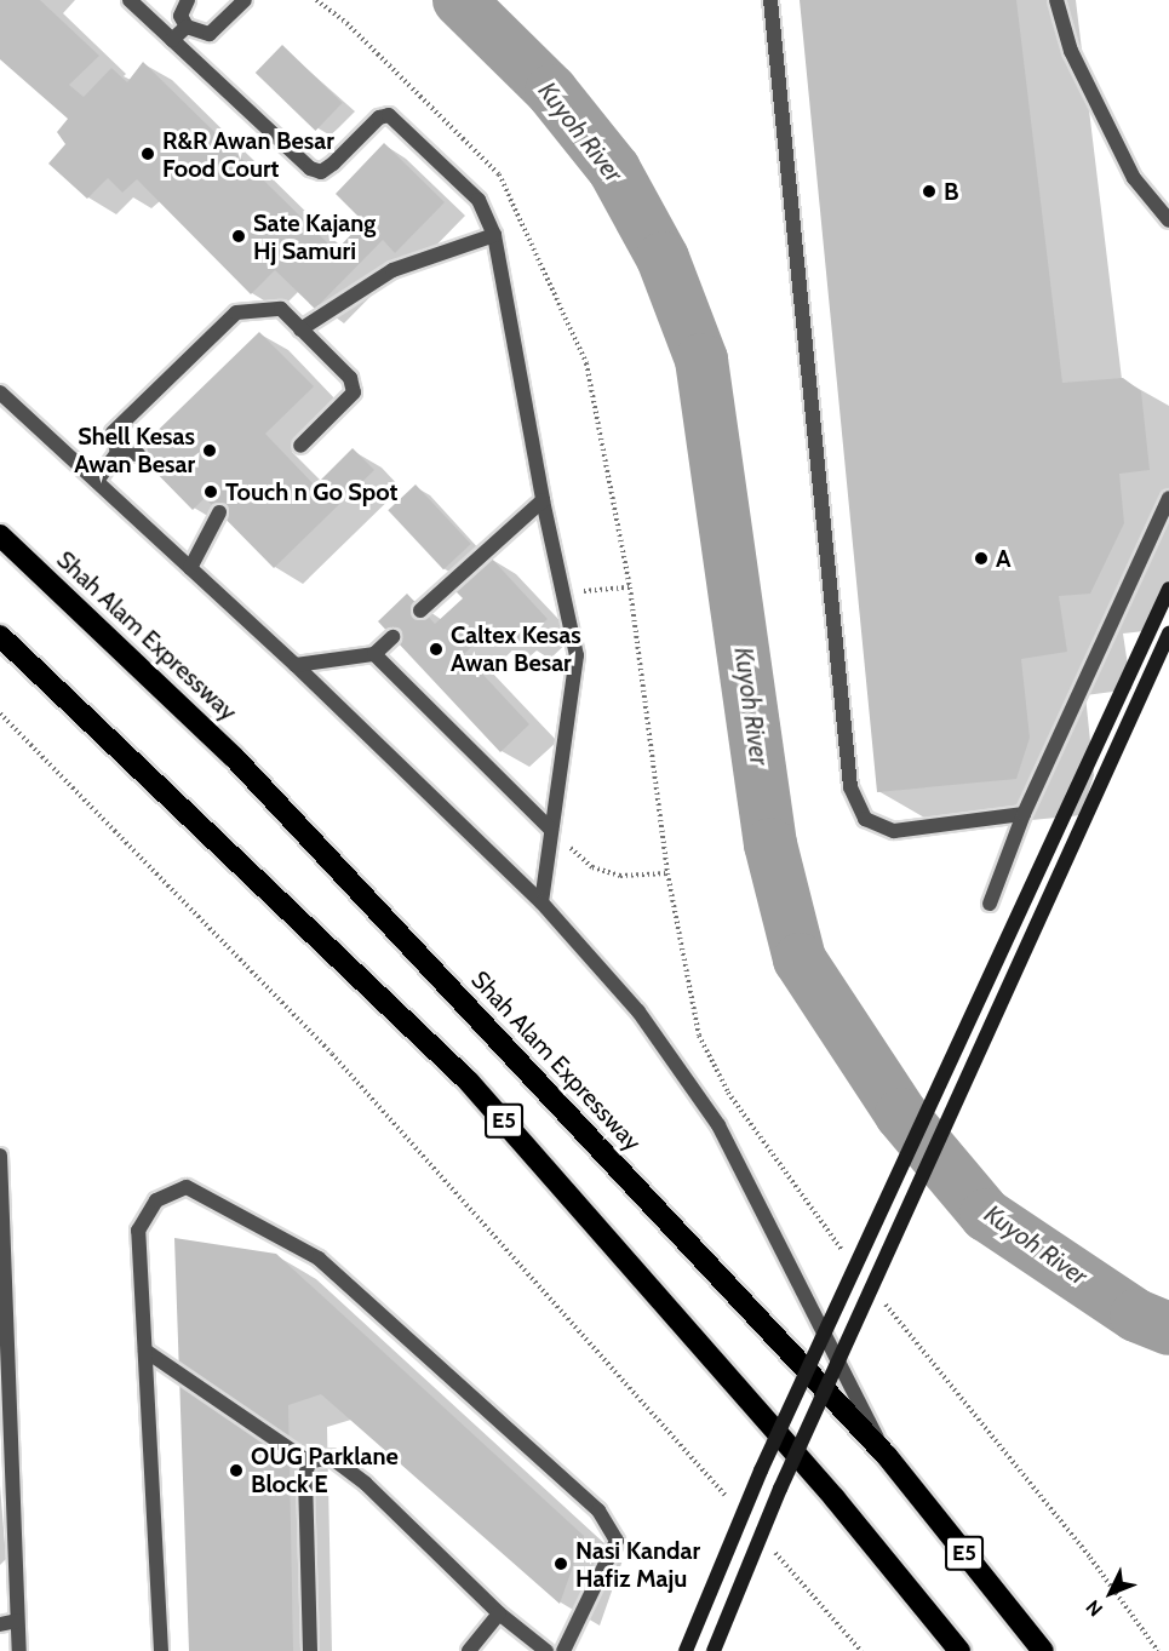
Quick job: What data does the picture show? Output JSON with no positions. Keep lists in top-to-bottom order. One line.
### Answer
{"streets":{"highway":["Shah Alam Expressway","E5"]},"water":["Kuyoh River"],"places":["R&R Awan Besar Food Court","B","Sate Kajang Hj Samuri","Shell Kesas Awan Besar","Touch n Go Spot","A","Caltex Kesas Awan Besar","OUG Parklane Block E","Nasi Kandar Hafiz Maju"],"north":"bottom left"}
